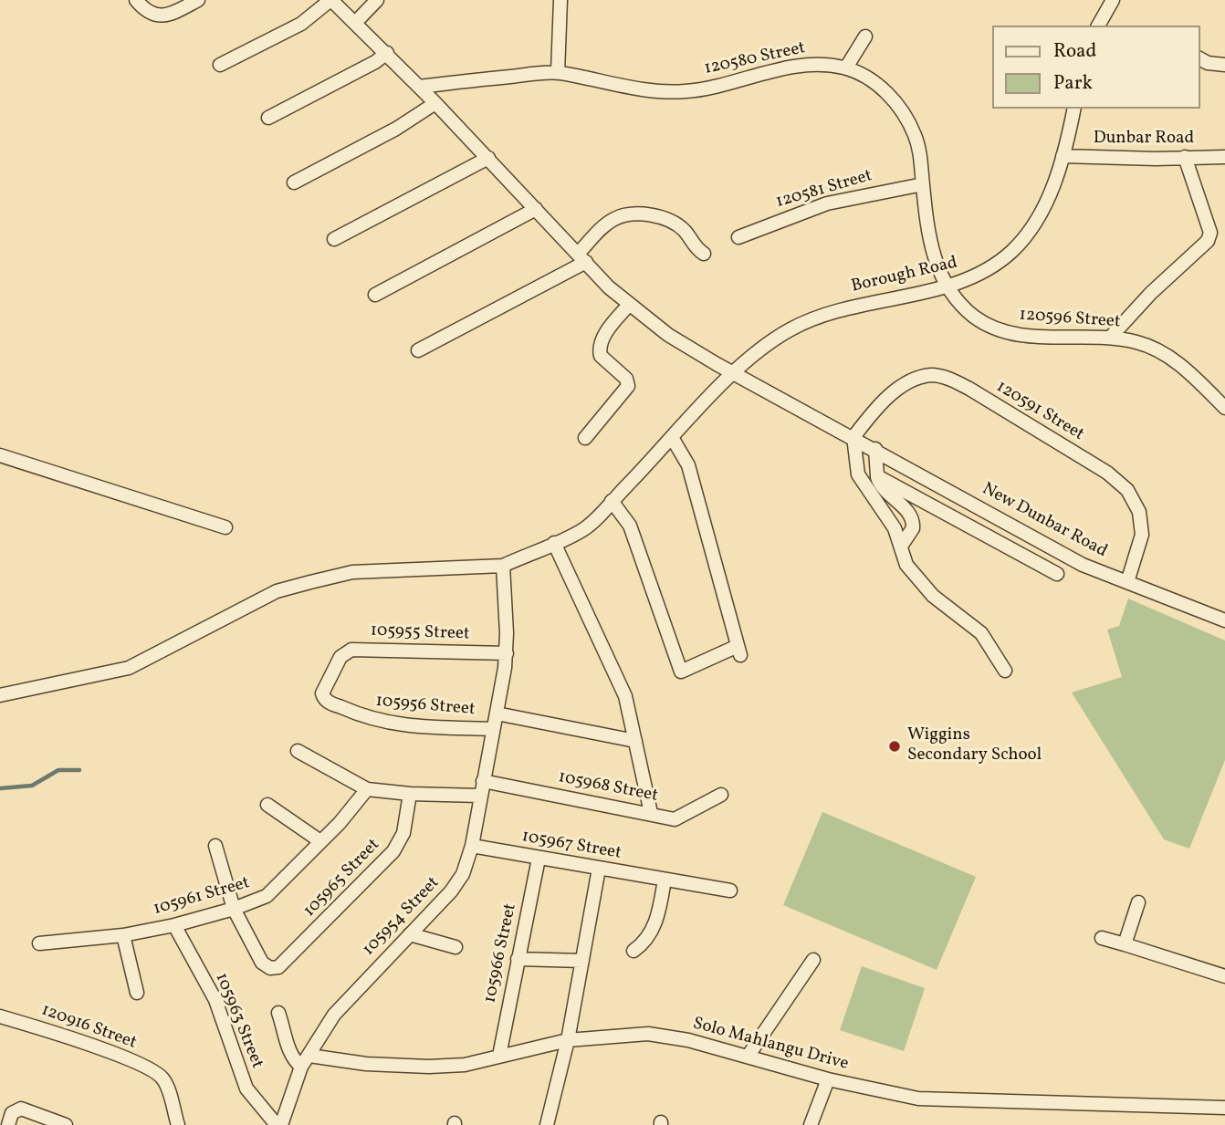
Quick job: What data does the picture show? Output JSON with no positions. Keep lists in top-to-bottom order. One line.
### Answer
{"streets":{"street":["120580 Street","Dunbar Road","120581 Street","Borough Road","120596 Street","120591 Street","New Dunbar Road","105955 Street","105956 Street","105968 Street","105967 Street","105965 Street","105961 Street","105954 Street","105966 Street","105963 Street","120916 Street","Solo Mahlangu Drive"]},"crossings":[["120580 Street","120581 Street"],["120580 Street","Borough Road"],["120580 Street","120596 Street"],["120580 Street","New Dunbar Road"],["Dunbar Road","Borough Road"],["Borough Road","120596 Street"],["Borough Road","New Dunbar Road"],["Borough Road","105954 Street"],["120591 Street","New Dunbar Road"],["105955 Street","105956 Street"],["105955 Street","105954 Street"],["105956 Street","105954 Street"],["105968 Street","105954 Street"],["105967 Street","105954 Street"],["105967 Street","105966 Street"],["105965 Street","105961 Street"],["105961 Street","105963 Street"],["105954 Street","105963 Street"],["105954 Street","Solo Mahlangu Drive"],["105966 Street","Solo Mahlangu Drive"]],"places":["Wiggins Secondary School"],"legend":["Road","Park"]}
